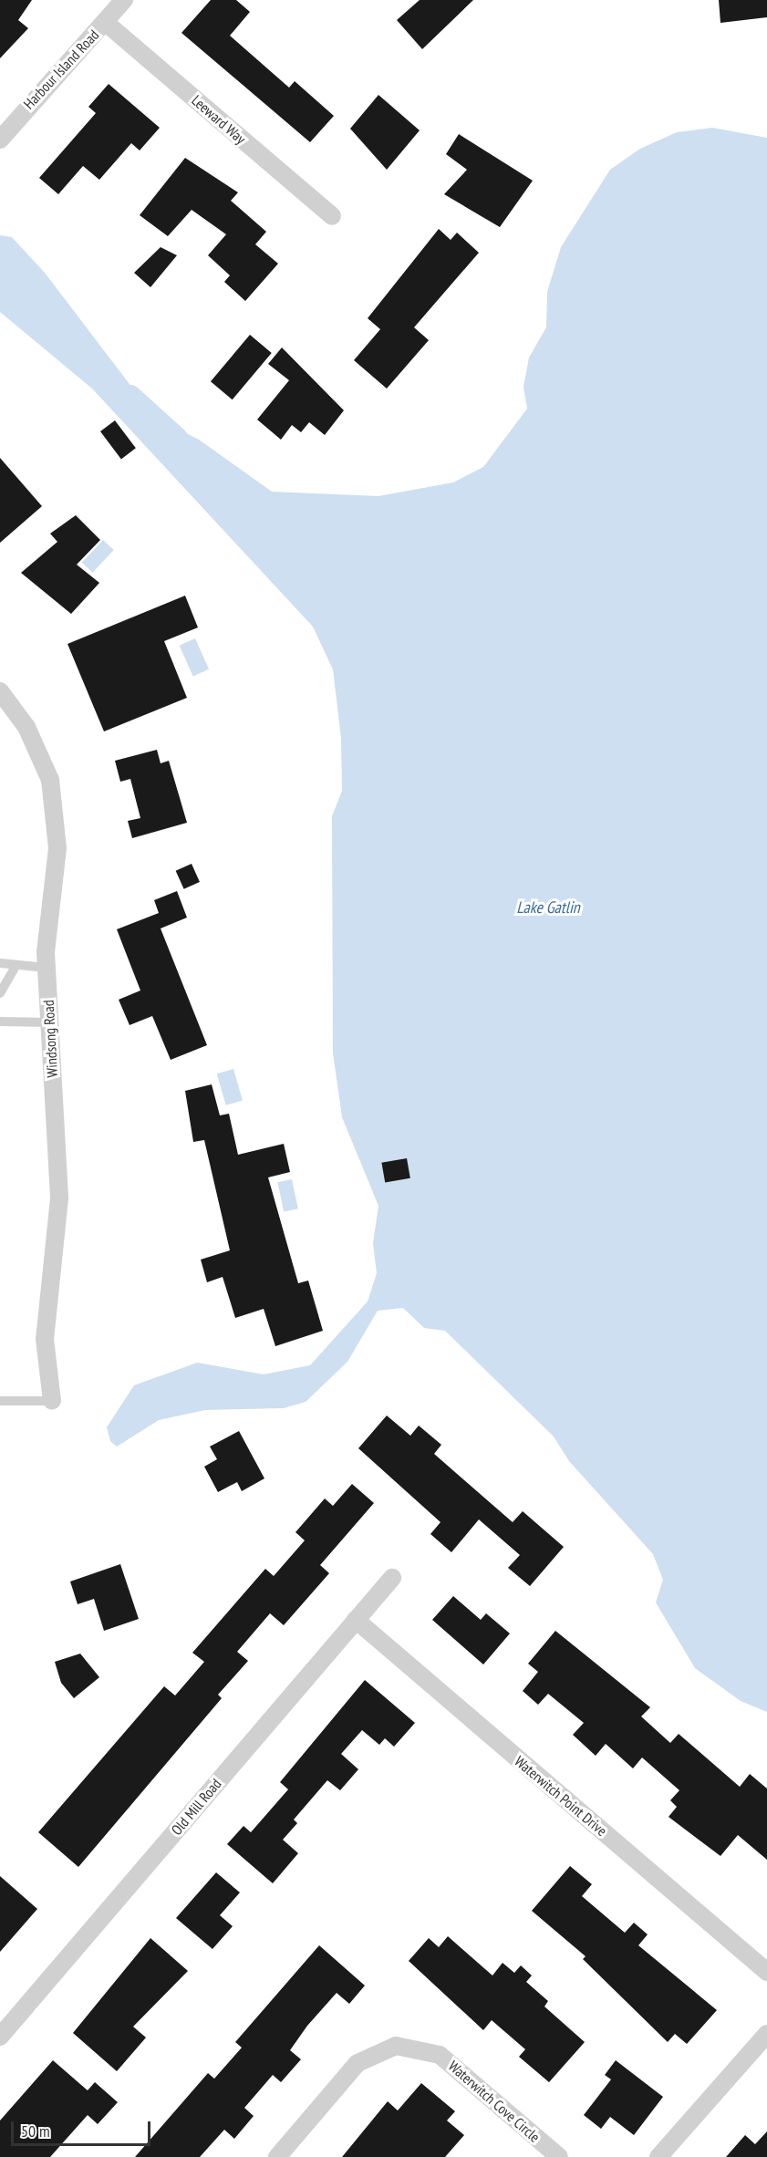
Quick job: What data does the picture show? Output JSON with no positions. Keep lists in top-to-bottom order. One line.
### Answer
{"streets":{"street":["Harbour Island Road","Leeward Way","Windsong Road","Waterwitch Point Drive","Old Mill Road","Waterwitch Cove Circle"]},"crossings":[["Harbour Island Road","Leeward Way"],["Waterwitch Point Drive","Old Mill Road"]],"water":["Lake Gatlin"],"scale_bar":"50 m"}
